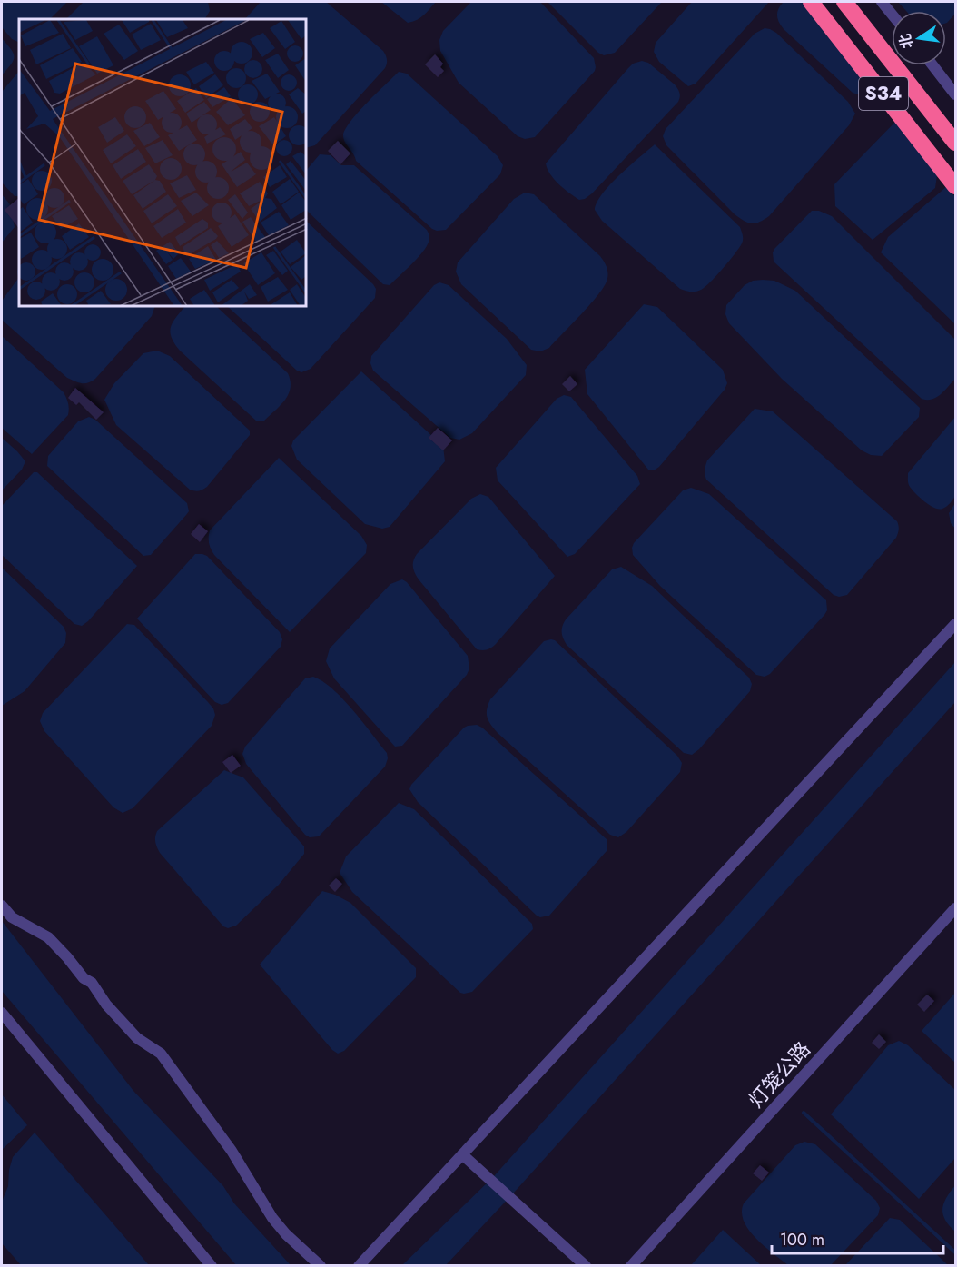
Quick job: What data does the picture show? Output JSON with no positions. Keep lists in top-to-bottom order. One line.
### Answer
{"streets":{"highway":["S34"],"street":["灯笼公路"]},"scale_bar":"100 m","north":"left"}
